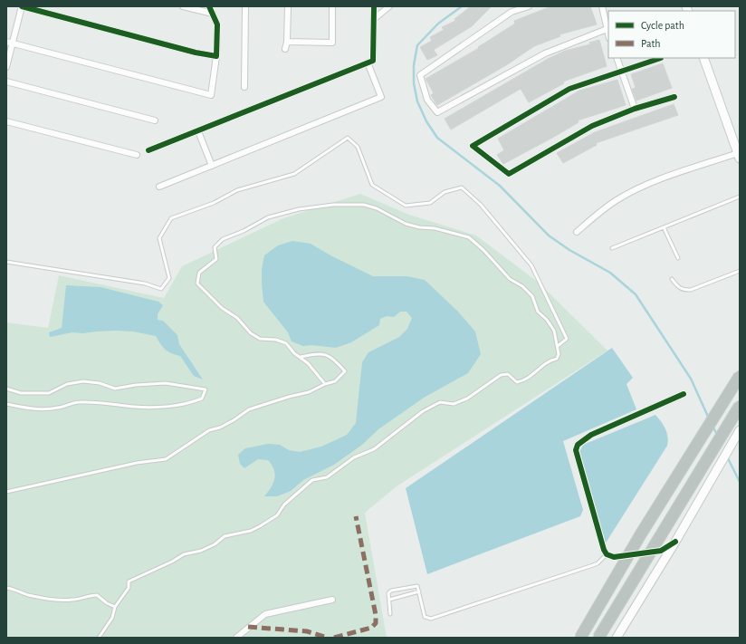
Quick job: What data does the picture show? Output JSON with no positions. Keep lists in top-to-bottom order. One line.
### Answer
{"legend":["Cycle path","Path"]}
